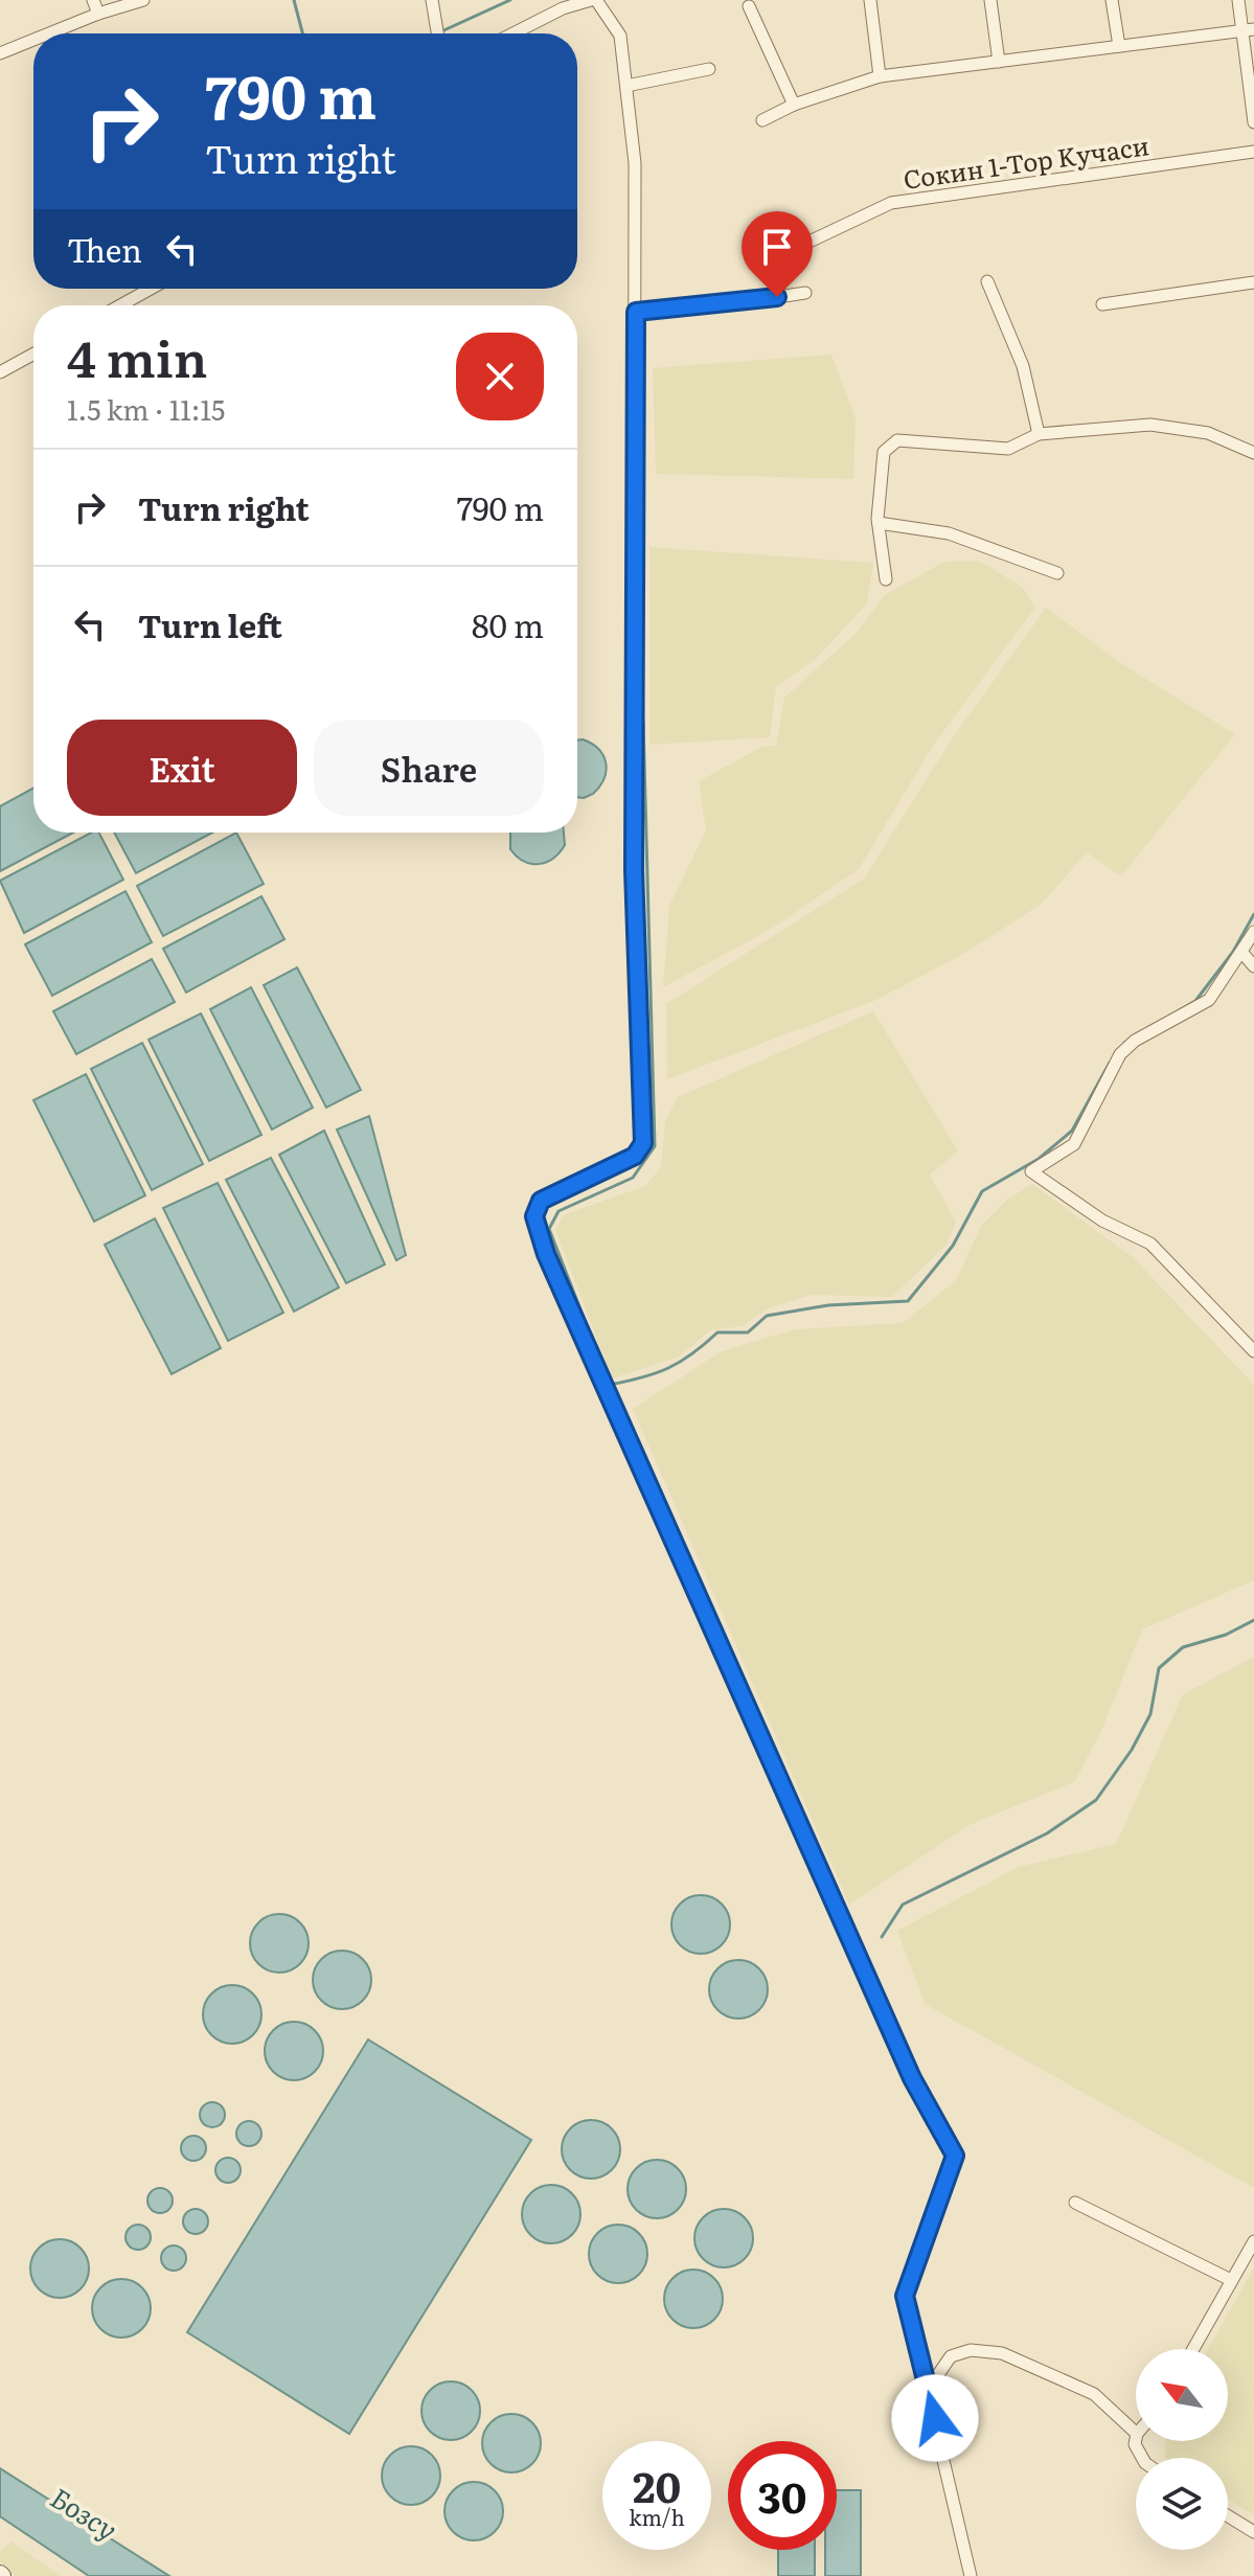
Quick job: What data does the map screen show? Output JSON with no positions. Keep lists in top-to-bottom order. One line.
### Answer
{"streets":{"street":["Сокин 1-Тор Kучаси"]},"water":["Бозсу"],"north":"top left","page":{"turn":["790 m","Turn right"],"then":"Then","heading":["4 min","1.5 km · 11:15"],"list":[{"name":"Turn right","value":"790 m"},{"name":"Turn left","value":"80 m"}],"buttons":["Exit","Share"],"speed":"20 km/h","limit":"30"}}
